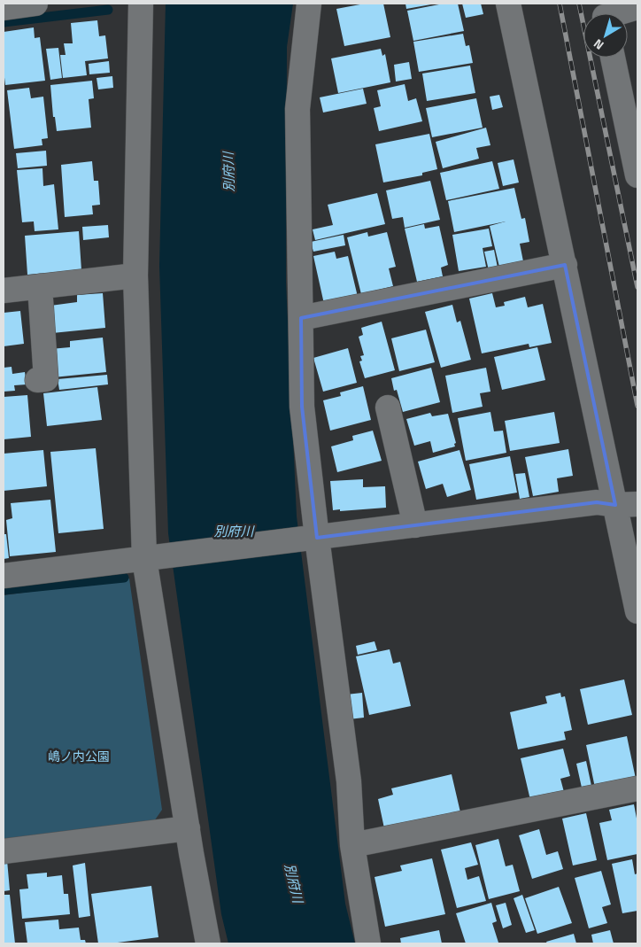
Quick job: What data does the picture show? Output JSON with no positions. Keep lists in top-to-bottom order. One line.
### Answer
{"water":["別府川"],"parks":["嶋ノ内公園"],"north":"bottom left"}
